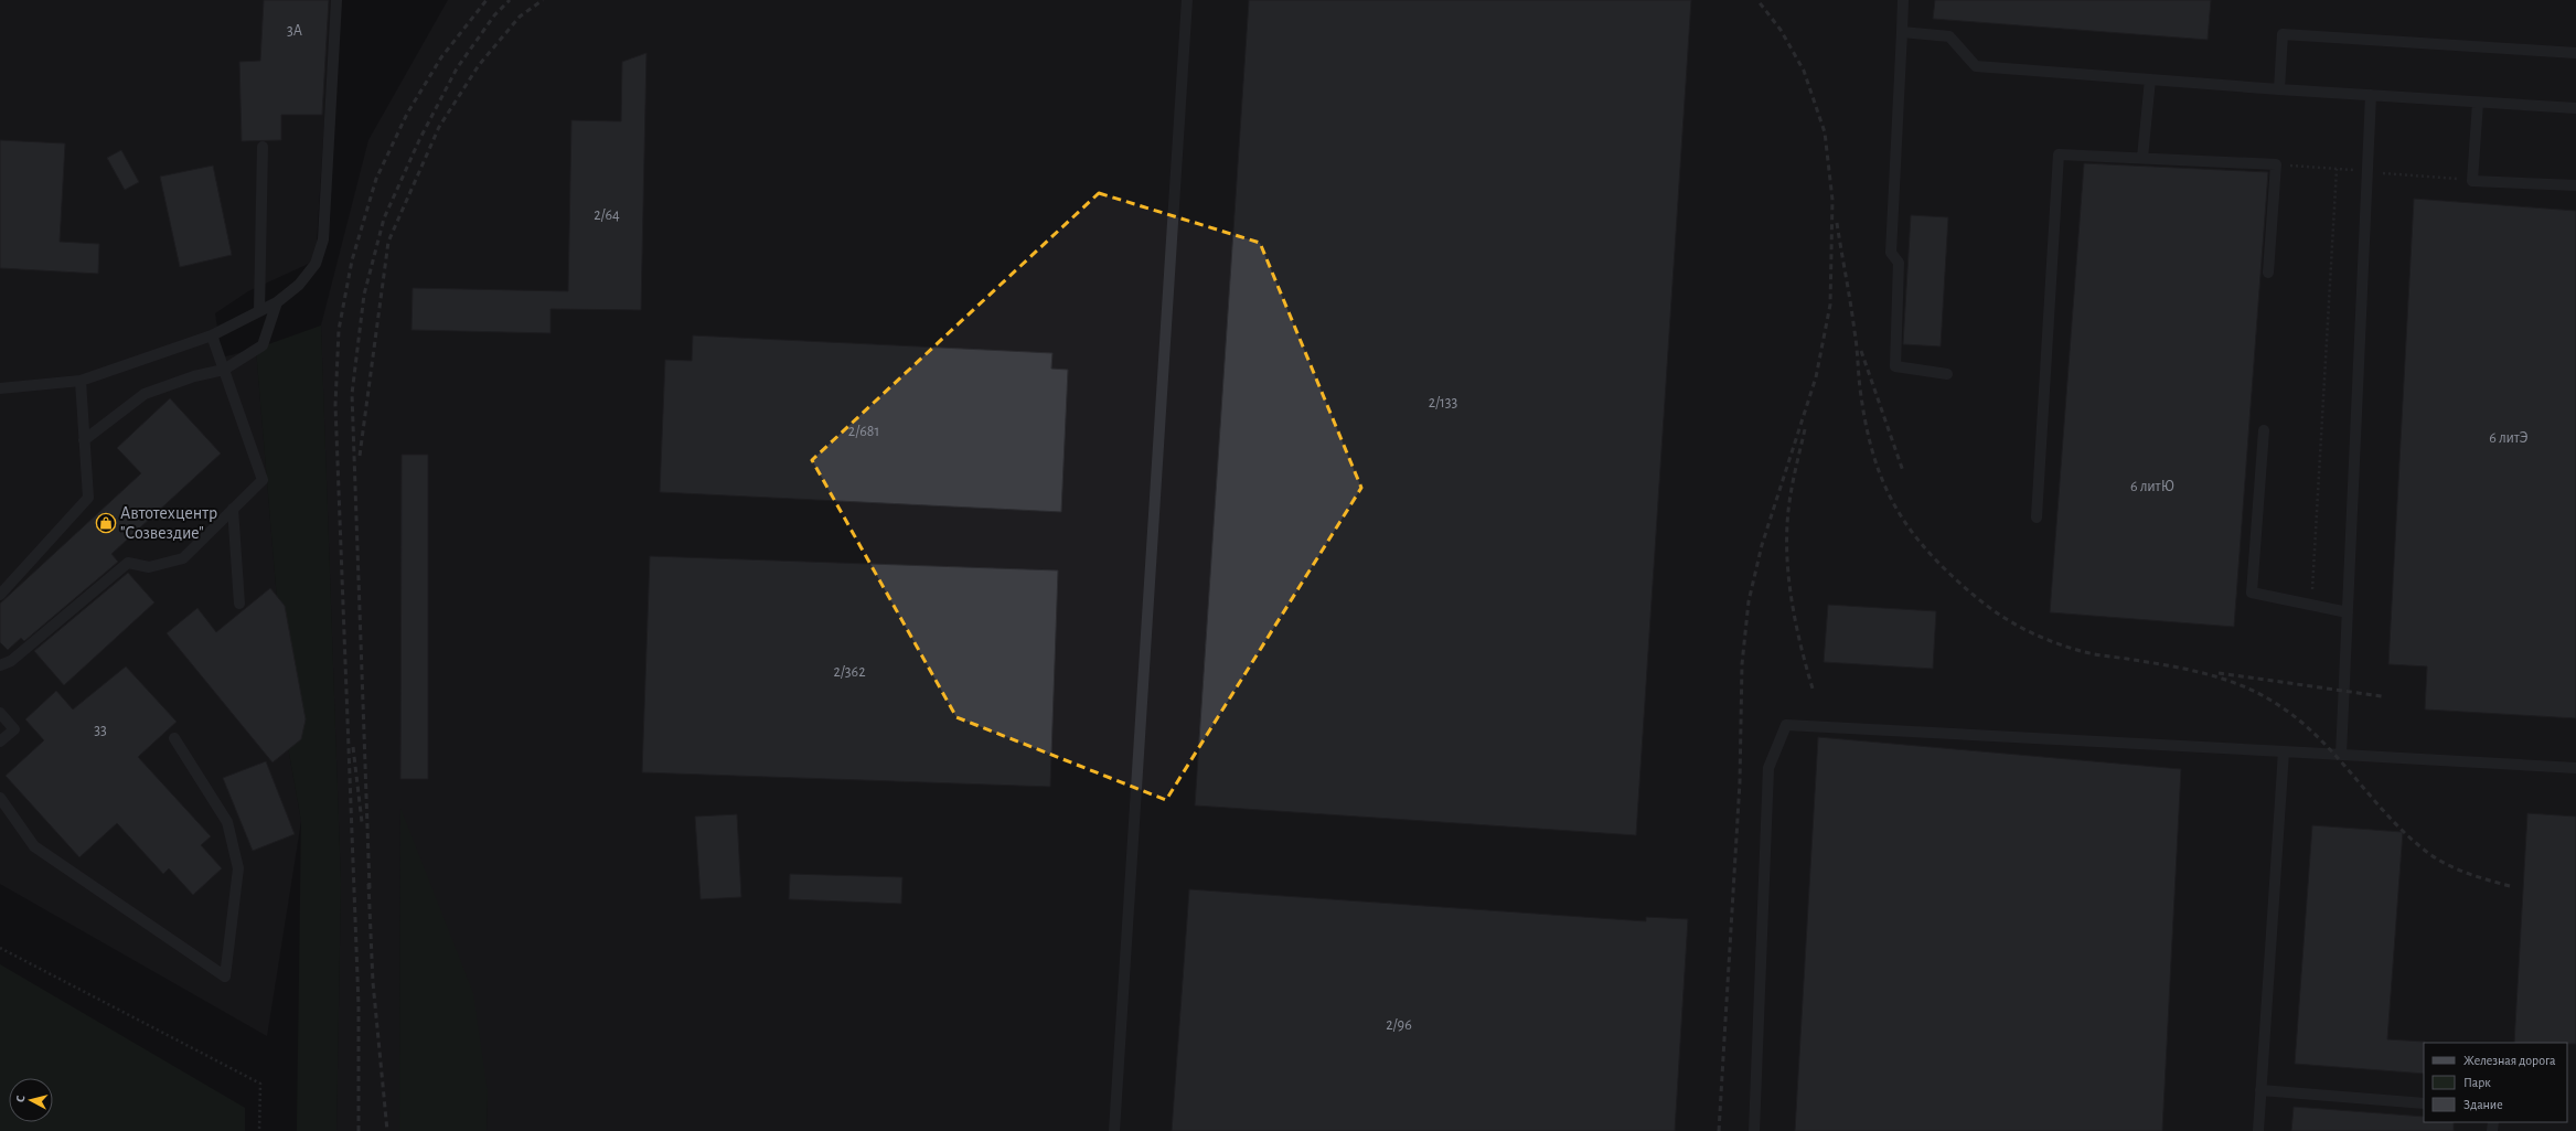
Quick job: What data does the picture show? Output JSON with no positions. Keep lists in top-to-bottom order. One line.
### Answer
{"places":{"shop":["Автотехцентр \"Созвездие\""]},"house_numbers":["3А","2/64","2/133","2/681","6 литЭ","6 литЮ","2/362","33","2/96"],"legend":["Железная дорога","Парк","Здание"],"north":"left"}
